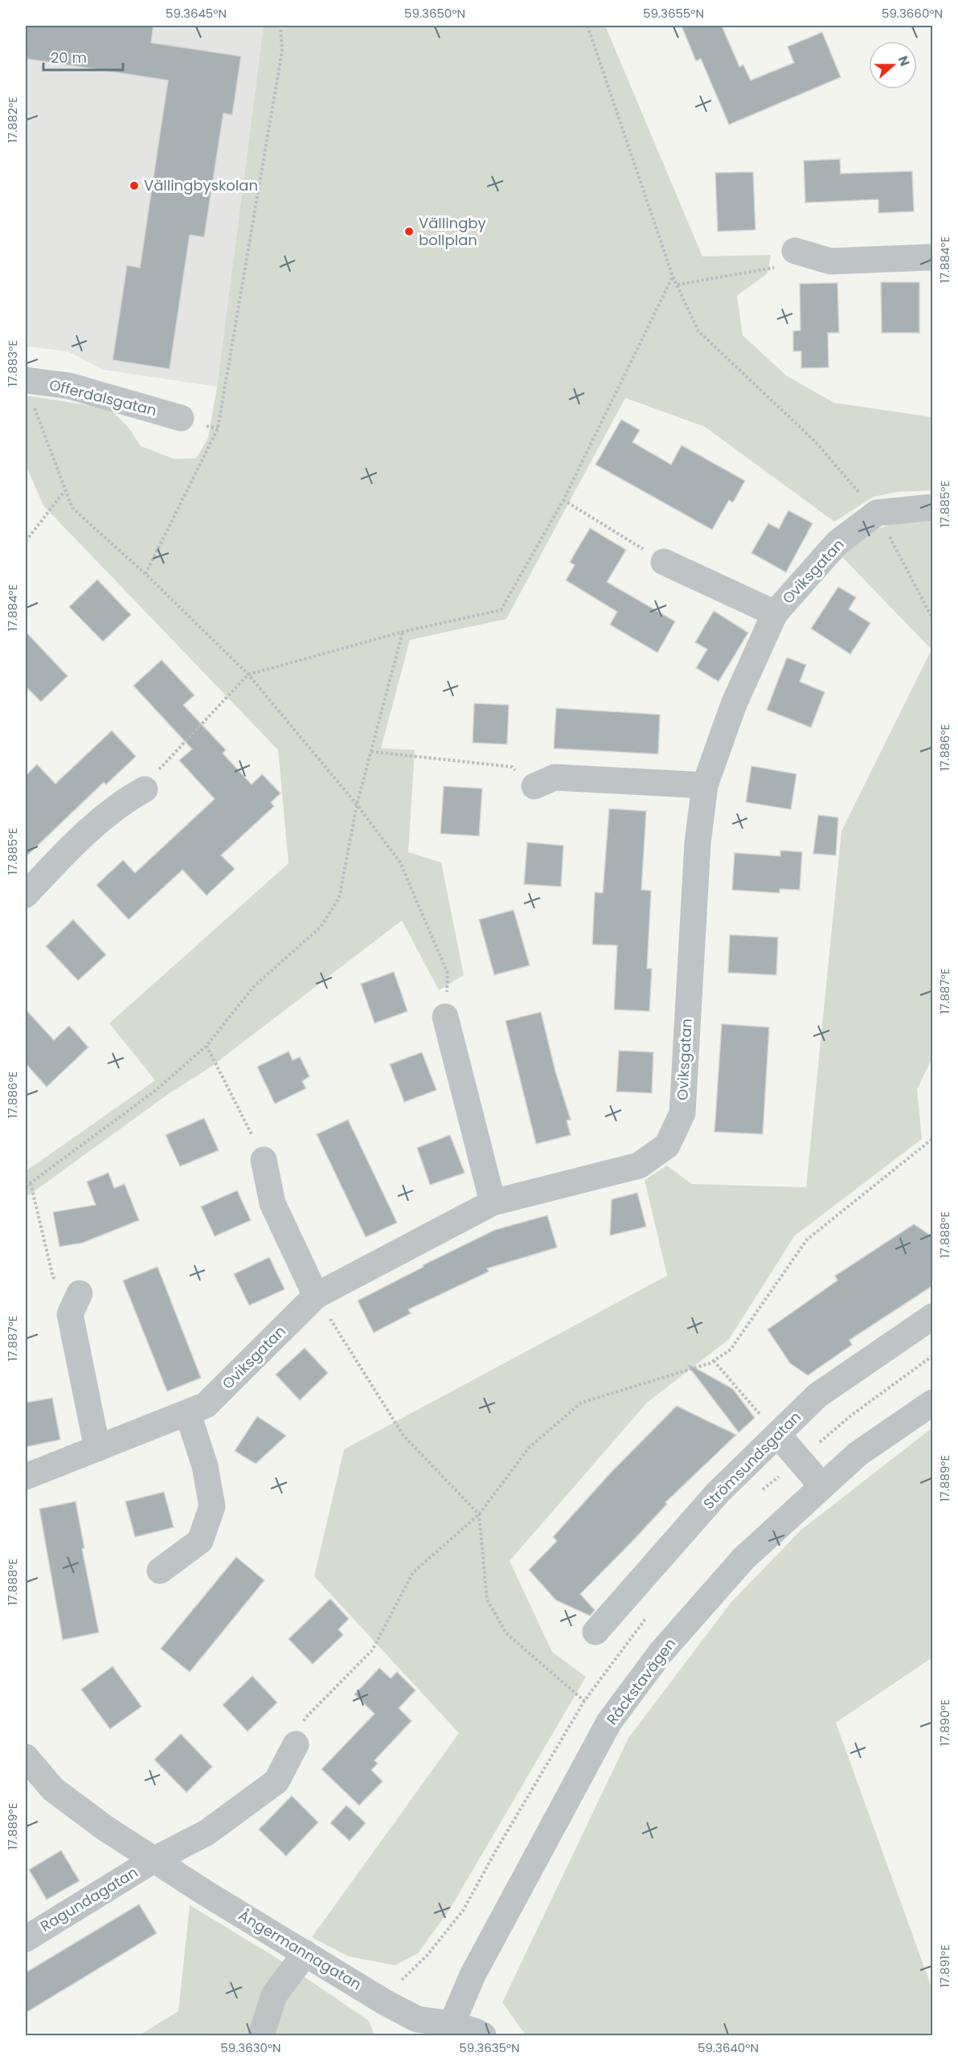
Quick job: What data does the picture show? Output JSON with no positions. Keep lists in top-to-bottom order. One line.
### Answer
{"streets":{"street":["Offerdalsgatan","Oviksgatan","Strömsundsgatan","Råckstavägen","Ragundagatan","Ångermannagatan"]},"crossings":[["Råckstavägen","Ångermannagatan"],["Ragundagatan","Ångermannagatan"]],"places":["Vällingbyskolan","Vällingby bollplan"],"scale_bar":"20 m","north":"right","coordinates":["59.3645°N","59.3650°N","59.3655°N","59.3660°N","17.882°E","17.884°E","17.883°E","17.885°E","17.886°E","17.887°E","17.888°E","17.889°E","17.890°E","17.891°E","59.3630°N","59.3635°N","59.3640°N"]}
